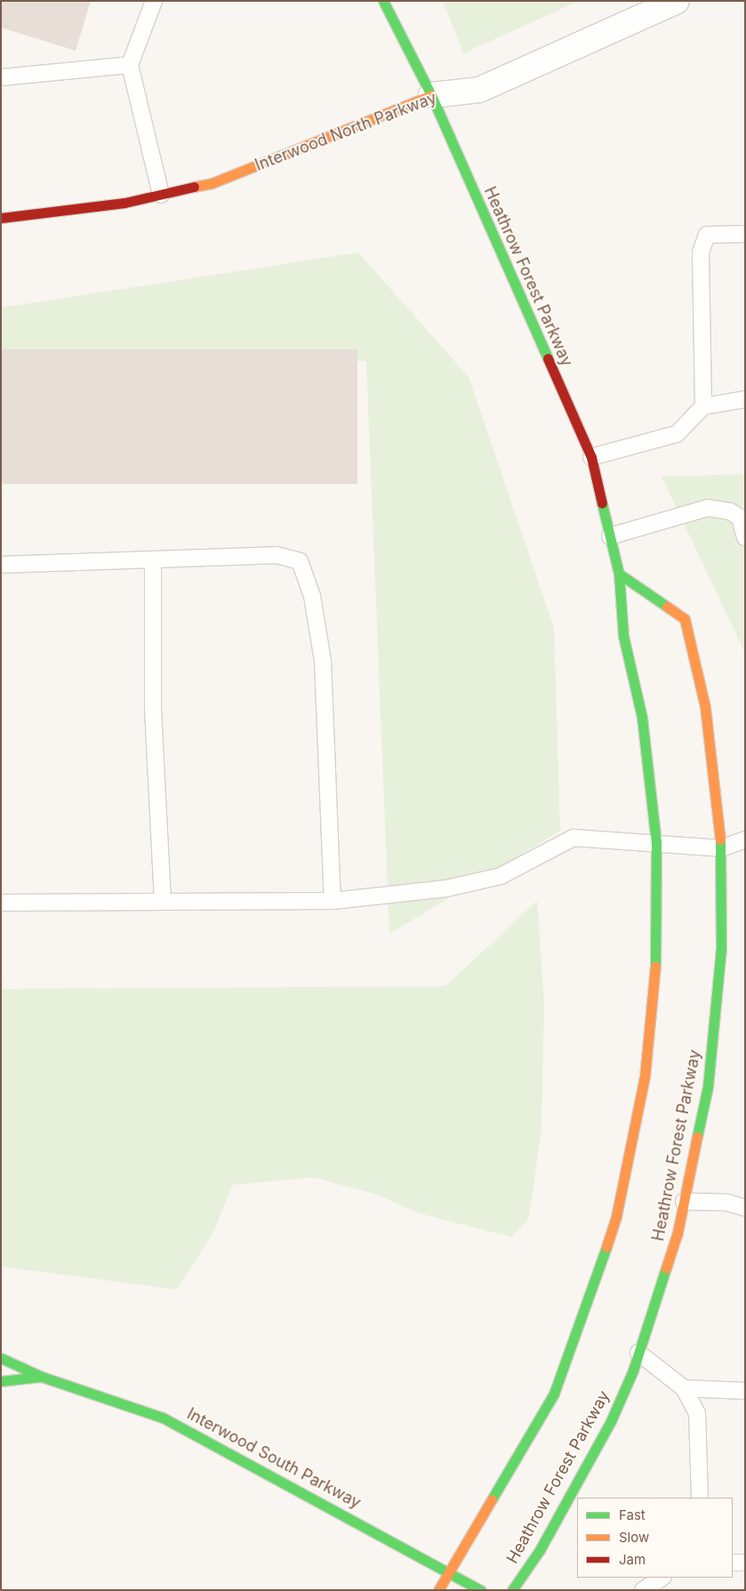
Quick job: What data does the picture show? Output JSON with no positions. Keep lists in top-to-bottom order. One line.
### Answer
{"streets":{"street":["Interwood North Parkway","Heathrow Forest Parkway","Interwood South Parkway"]},"crossings":[["Interwood North Parkway","Heathrow Forest Parkway"],["Heathrow Forest Parkway","Interwood South Parkway"]],"legend":["Fast","Slow","Jam"]}
